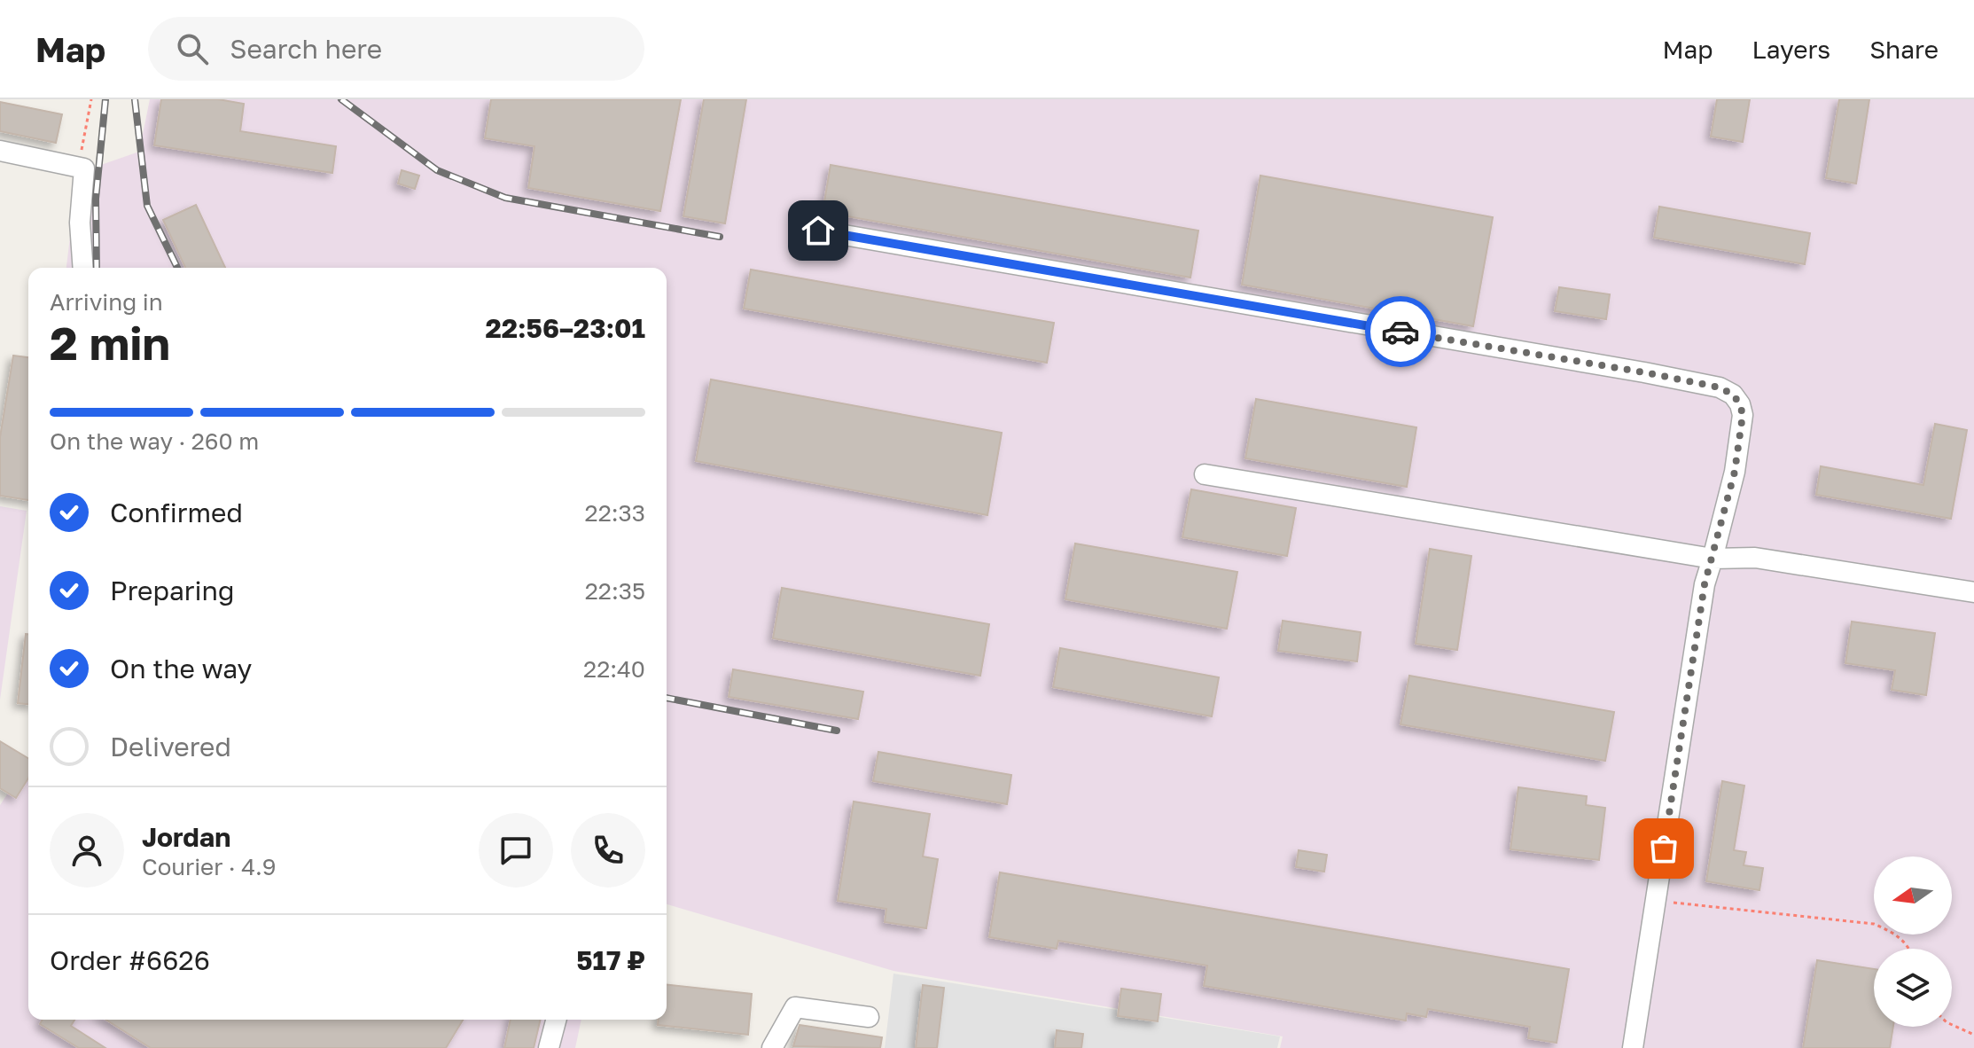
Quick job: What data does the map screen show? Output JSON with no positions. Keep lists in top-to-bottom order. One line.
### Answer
{"north":"left","page":{"header":"Map","search":"Search here","nav":["Map","Layers","Share"],"heading":["2 min","Arriving in","22:56–23:01"],"panel":["Jordan","Courier · 4.9","Order #6626","517 ₽"],"bar":"On the way · 260 m","list":[["Confirmed","22:33"],["Preparing","22:35"],["On the way","22:40"],"Delivered"]}}
